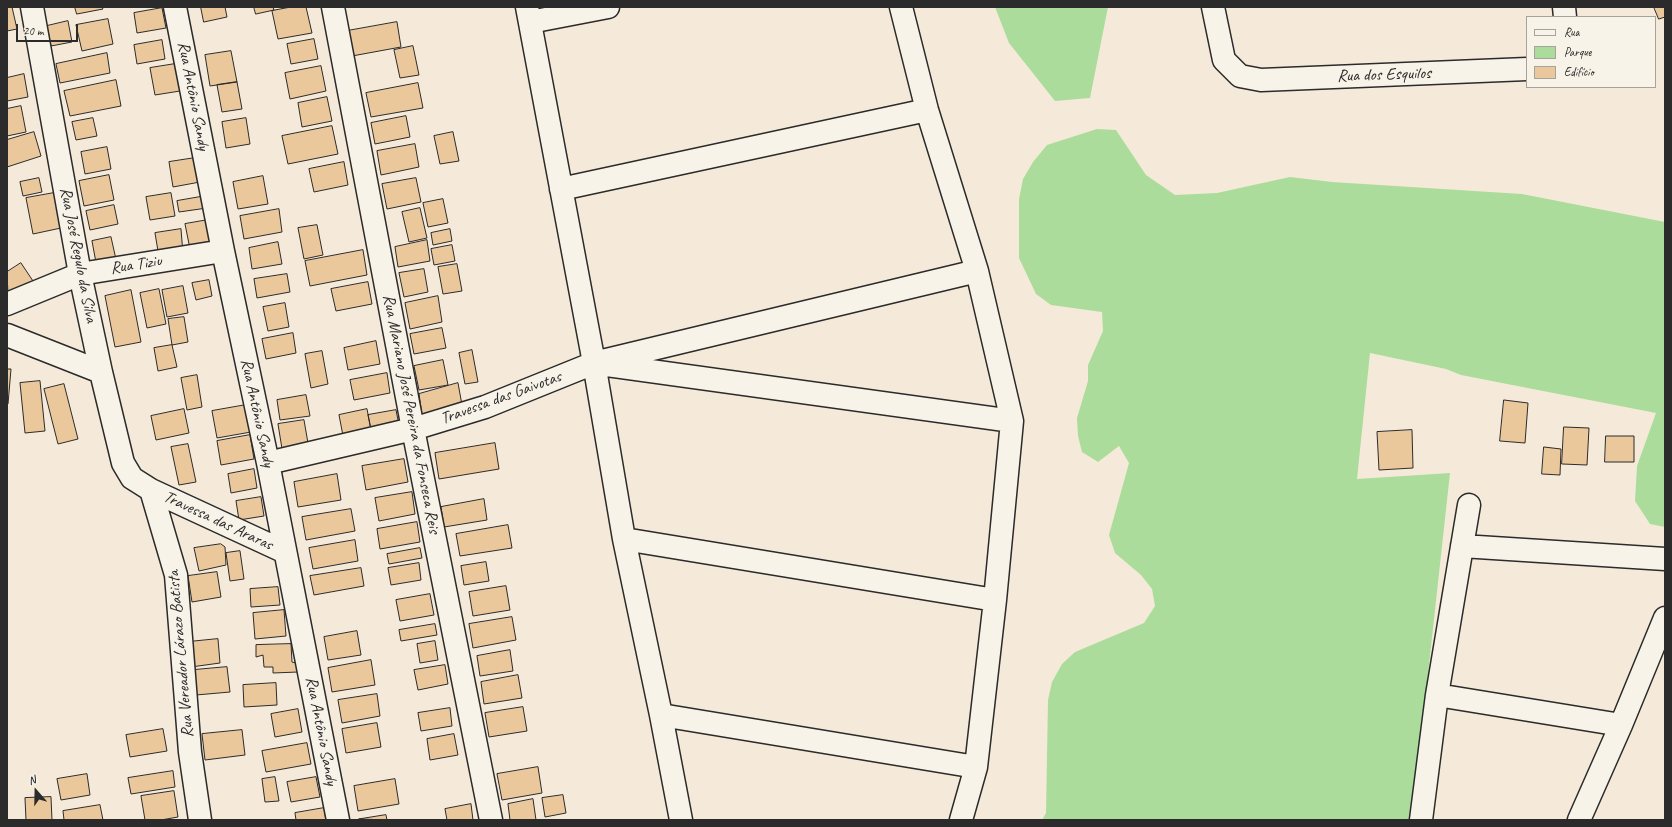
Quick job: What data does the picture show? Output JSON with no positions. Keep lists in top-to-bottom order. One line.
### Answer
{"streets":{"street":["Rua dos Esquilos","Rua Antônio Sandy","Rua José Regulo da Silva","Rua Tiziu","Travessa das Gaivotas","Rua Mariano José Pereira da Fonseca Reis","Travessa das Araras","Rua Vereador Lárazo Batista"]},"crossings":[["Rua Antônio Sandy","Rua Tiziu"],["Rua Antônio Sandy","Travessa das Gaivotas"],["Rua Antônio Sandy","Travessa das Araras"],["Rua José Regulo da Silva","Rua Tiziu"],["Rua José Regulo da Silva","Travessa das Araras"],["Rua José Regulo da Silva","Rua Vereador Lárazo Batista"],["Travessa das Gaivotas","Rua Mariano José Pereira da Fonseca Reis"],["Travessa das Araras","Rua Vereador Lárazo Batista"]],"legend":["Rua","Parque","Edifício"],"scale_bar":"20 m","north":"top"}
